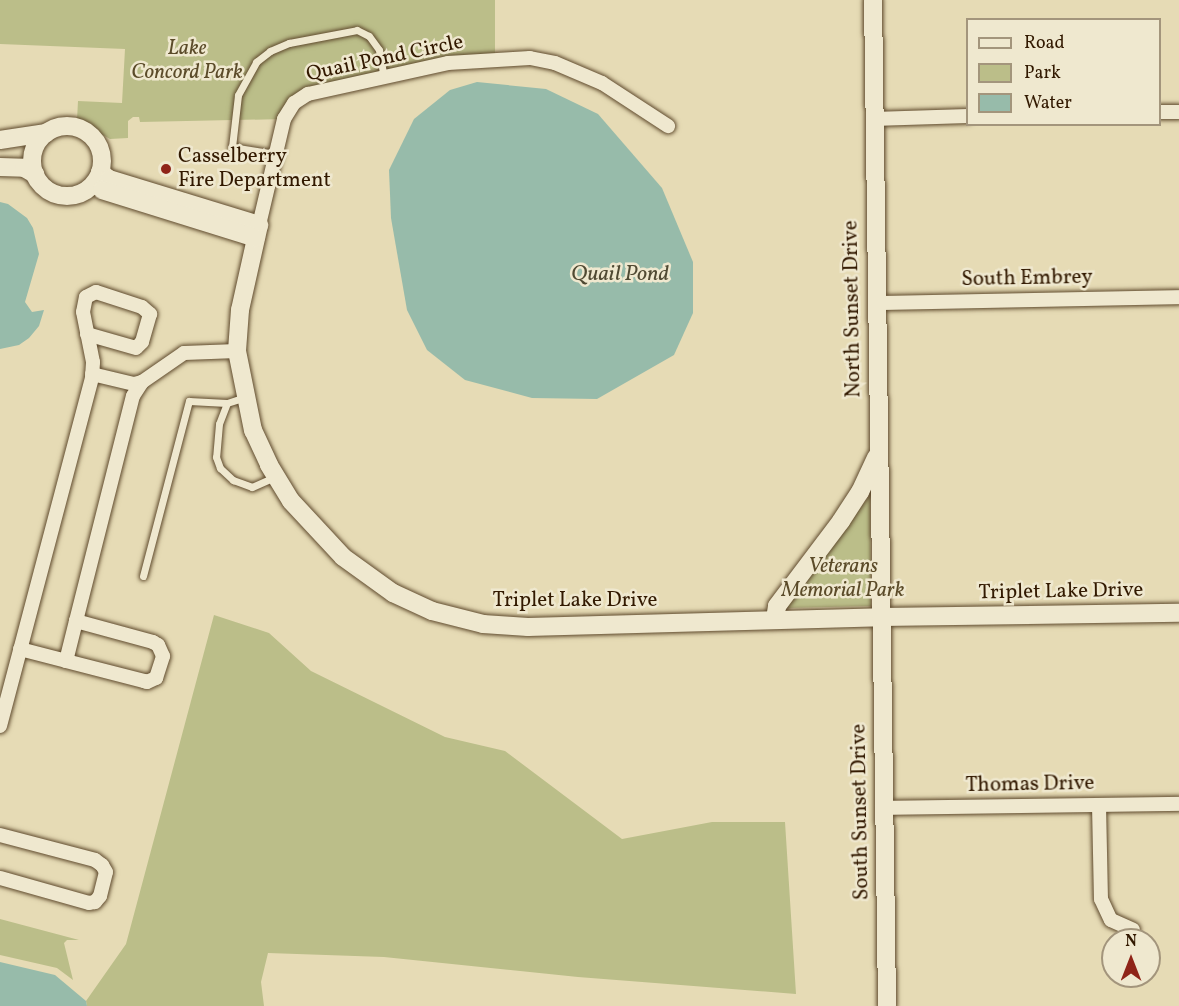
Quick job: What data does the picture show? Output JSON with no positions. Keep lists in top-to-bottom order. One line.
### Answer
{"streets":{"street":["Quail Pond Circle","South Embrey","North Sunset Drive","Triplet Lake Drive","Thomas Drive","South Sunset Drive"]},"crossings":[["Quail Pond Circle","Triplet Lake Drive"],["South Embrey","North Sunset Drive"],["North Sunset Drive","Triplet Lake Drive"],["North Sunset Drive","South Sunset Drive"],["Triplet Lake Drive","South Sunset Drive"],["Thomas Drive","South Sunset Drive"]],"water":["Quail Pond"],"parks":["Lake Concord Park","Veterans Memorial Park"],"places":["Casselberry Fire Department"],"legend":["Road","Park","Water"],"north":"top"}
